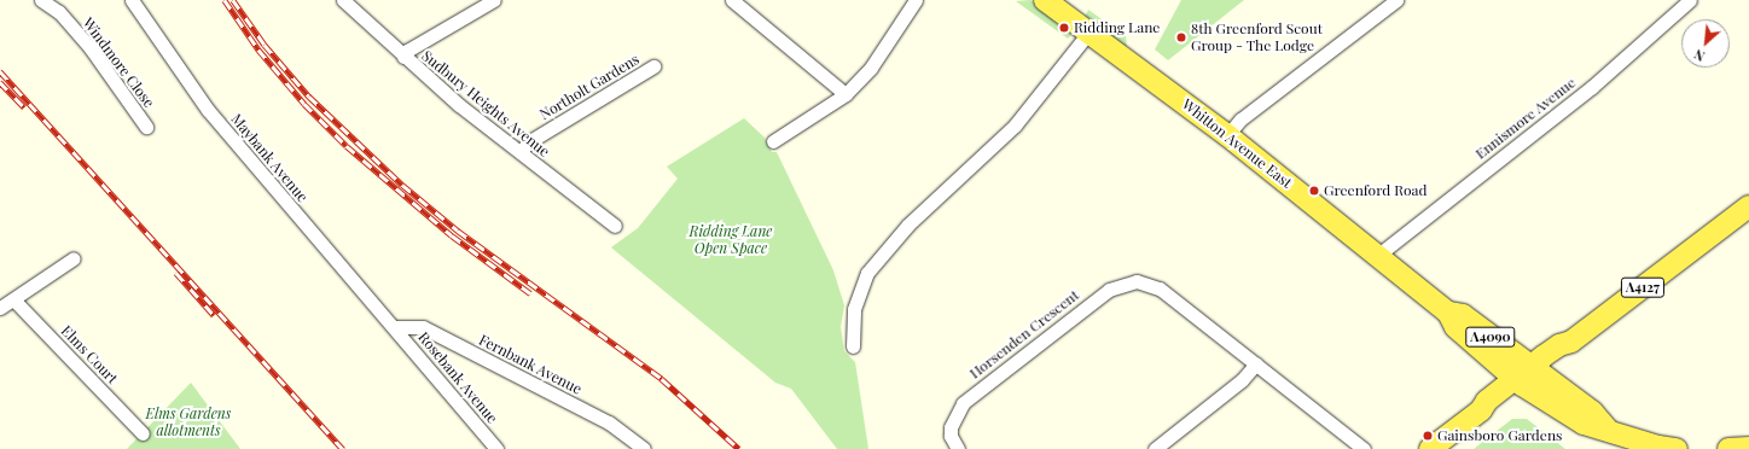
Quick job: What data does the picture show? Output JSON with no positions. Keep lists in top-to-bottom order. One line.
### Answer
{"streets":{"main road":["Whitton Avenue East","A4127","A4090"],"street":["Windmore Close","Northolt Gardens","Sudbury Heights Avenue","Ennismore Avenue","Maybank Avenue","Horsenden Crescent","Elms Court","Fernbank Avenue","Rosebank Avenue"]},"crossings":[["Northolt Gardens","Sudbury Heights Avenue"],["Ennismore Avenue","Whitton Avenue East"],["Whitton Avenue East","A4127"],["Whitton Avenue East","A4090"],["Maybank Avenue","Fernbank Avenue"],["Maybank Avenue","Rosebank Avenue"],["A4127","A4090"],["Fernbank Avenue","Rosebank Avenue"]],"parks":["Ridding Lane Open Space","Elms Gardens allotments"],"places":["Ridding Lane","8th Greenford Scout Group - The Lodge","Greenford Road","Gainsboro Gardens"],"north":"bottom left"}
